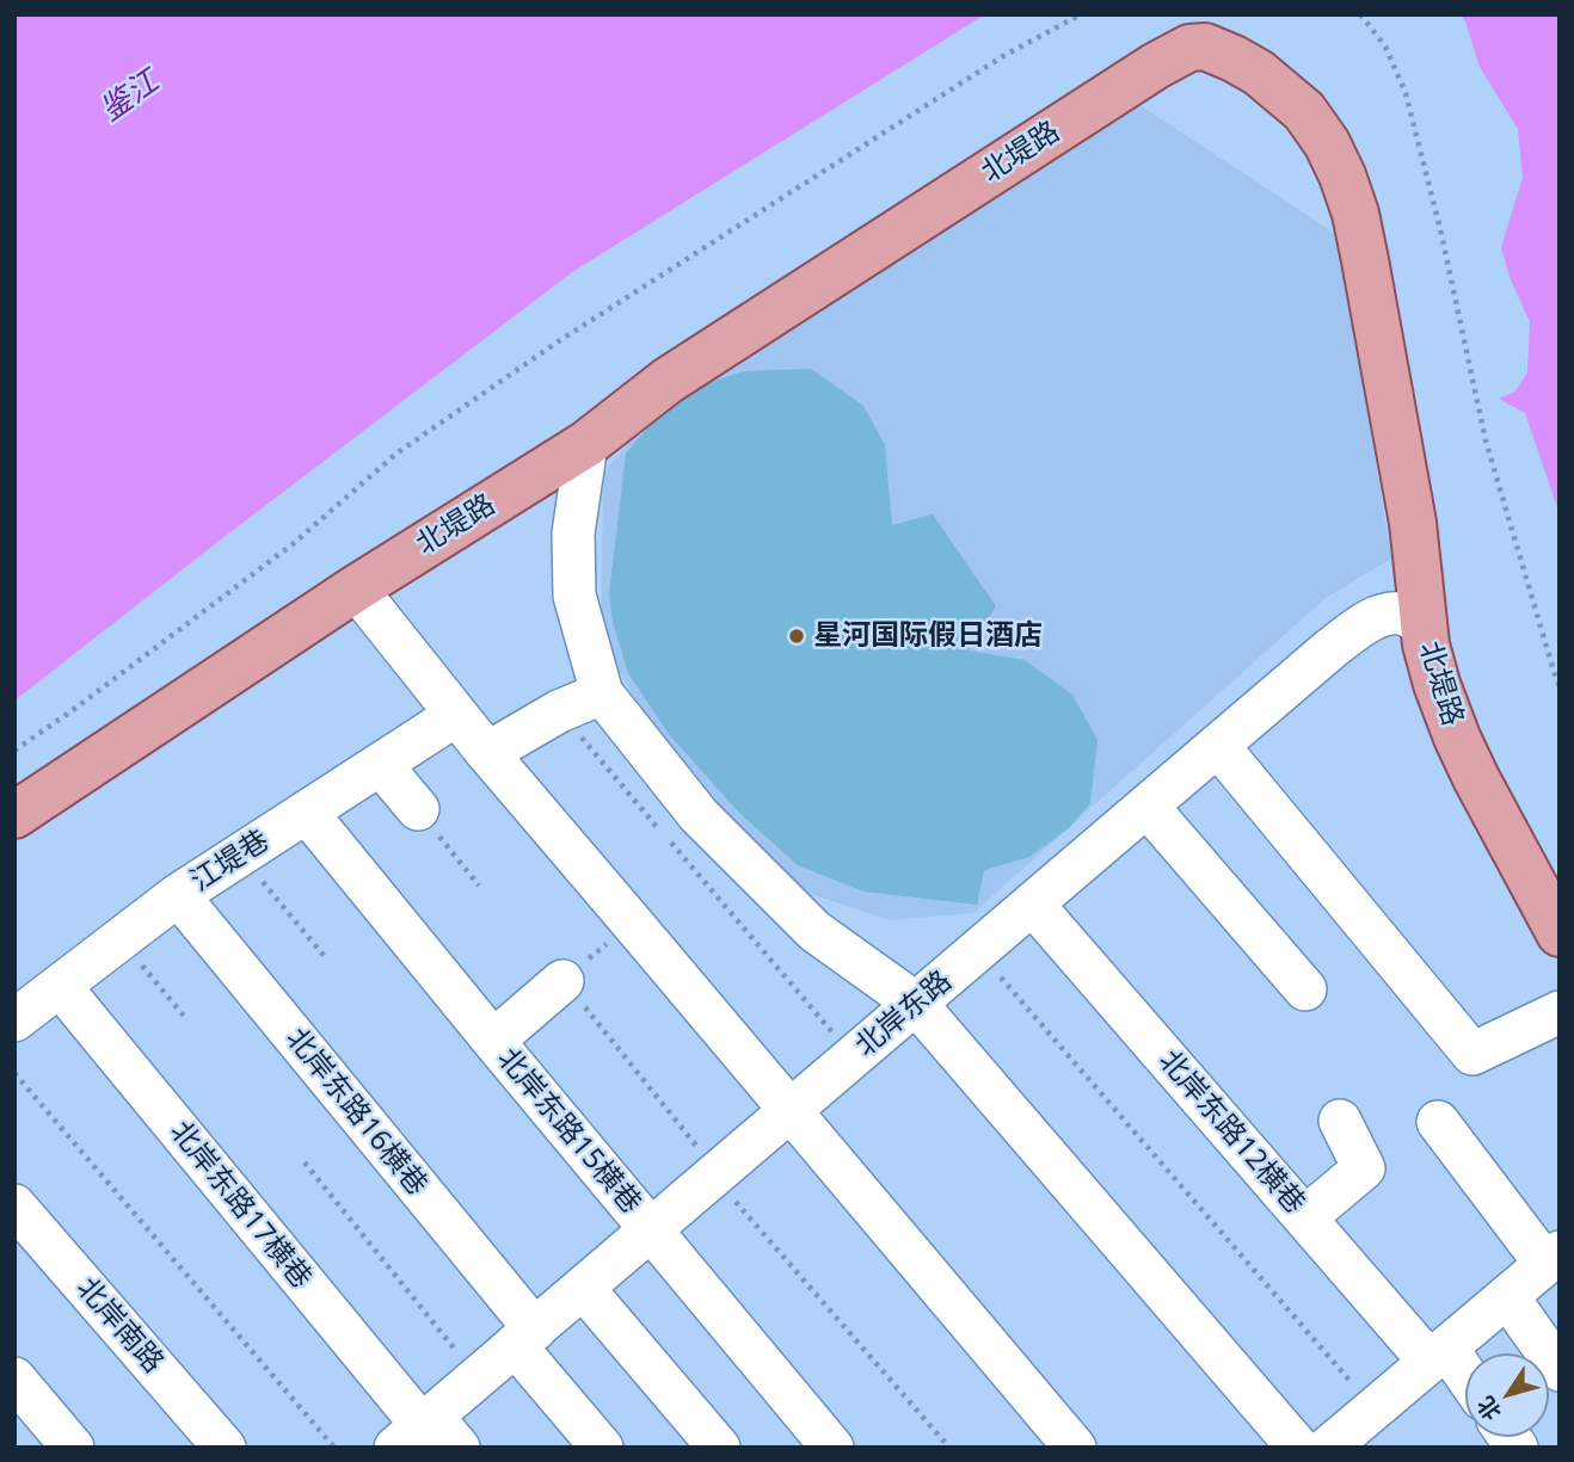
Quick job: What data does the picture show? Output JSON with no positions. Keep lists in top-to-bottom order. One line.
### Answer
{"streets":{"main road":["北堤路"],"street":["江堤巷","北岸东路","北岸东路16横巷","北岸东路15横巷","北岸东路12横巷","北岸东路17横巷","北岸南路"]},"crossings":[["江堤巷","北岸东路16横巷"],["江堤巷","北岸东路15横巷"],["江堤巷","北岸东路17横巷"],["北岸东路","北岸东路16横巷"],["北岸东路","北岸东路15横巷"],["北岸东路","北岸东路12横巷"],["北岸东路","北岸东路17横巷"]],"water":["鉴江"],"places":["星河国际假日酒店"],"north":"bottom left"}
